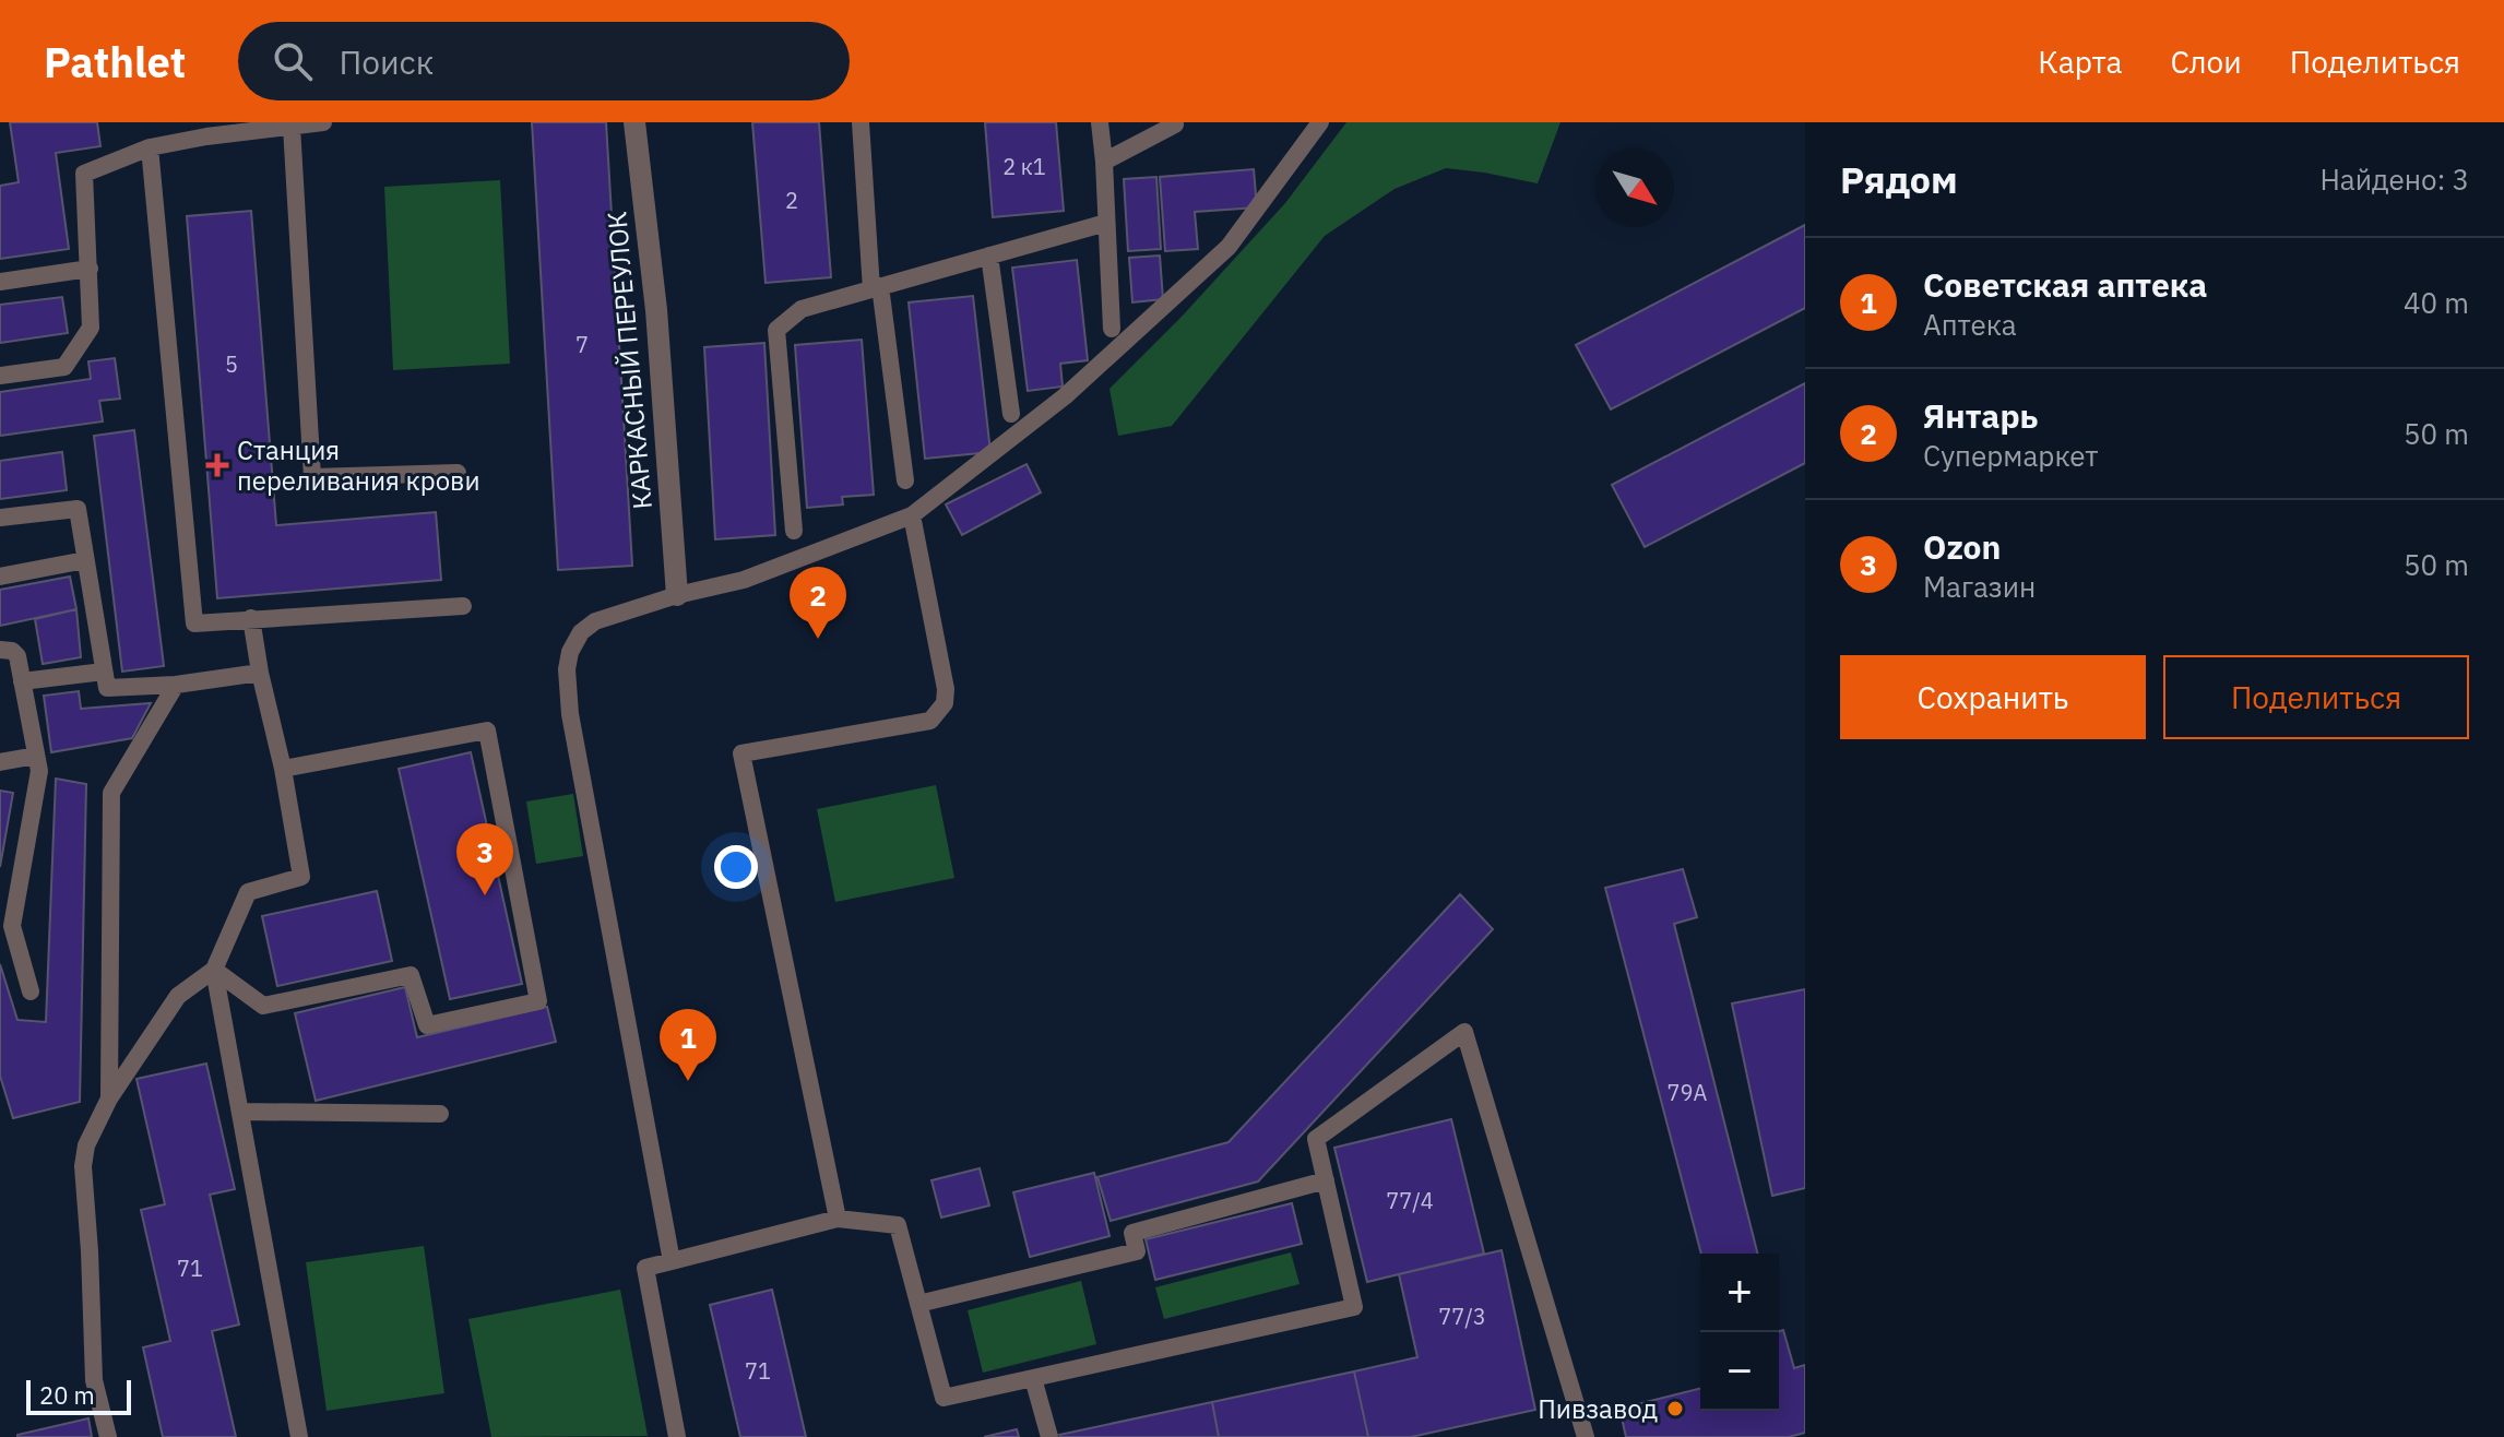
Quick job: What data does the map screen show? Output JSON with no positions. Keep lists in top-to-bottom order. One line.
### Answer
{"streets":{"street":["КАРКАСНЫЙ ПЕРЕУЛОК"]},"places":{"health":["Станция переливания крови"],"other":["Пивзавод"]},"house_numbers":["2 к1","2","7","5","79А","77/4","71","77/3","71"],"scale_bar":"20 m","north":"bottom right","page":{"header":"Pathlet","search":"Поиск","nav":["Карта","Слои","Поделиться"],"heading":["Рядом","Найдено: 3"],"list":[{"mark":"1","name":"Советская аптека","note":"Аптека","value":"40 m"},{"mark":"2","name":"Янтарь","note":"Супермаркет","value":"50 m"},{"mark":"3","name":"Ozon","note":"Магазин","value":"50 m"}],"pins":["2","3","1"],"buttons":["Сохранить","Поделиться"],"map_buttons":["+","−"],"scale":"20 m"}}
